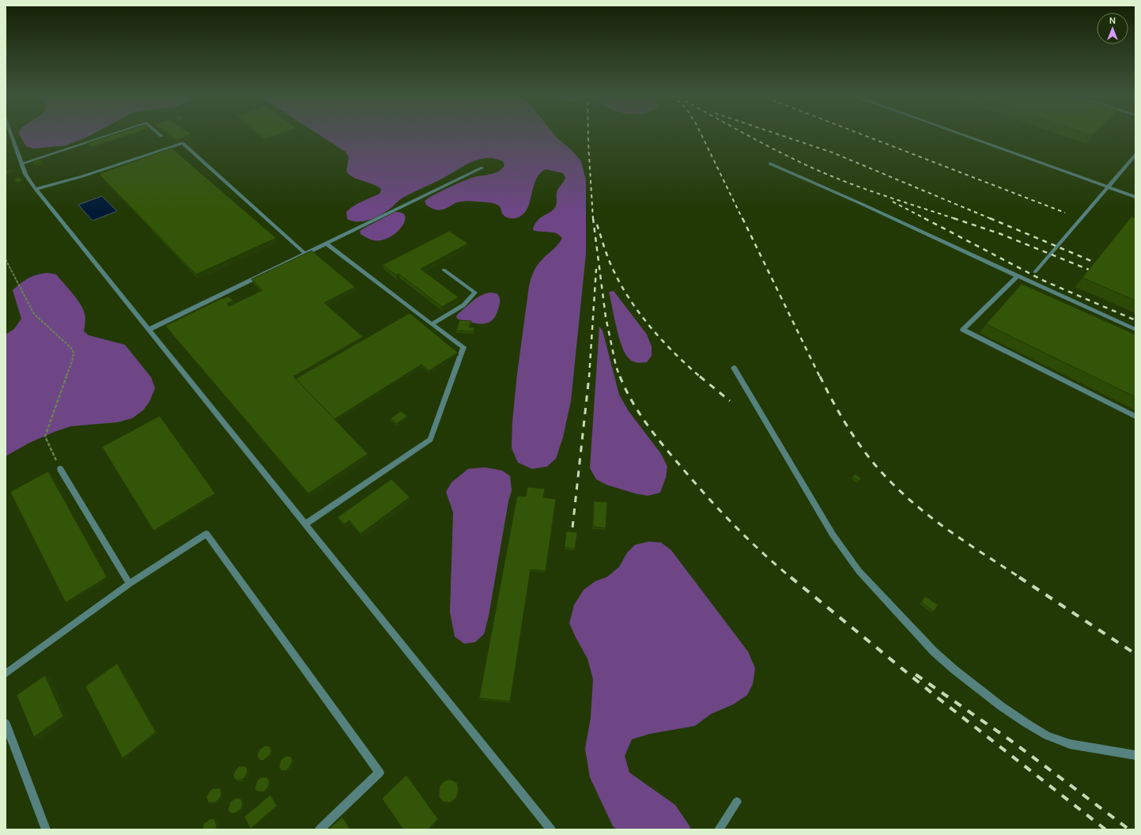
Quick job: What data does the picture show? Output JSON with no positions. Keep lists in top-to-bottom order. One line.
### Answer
{"north":"top"}
